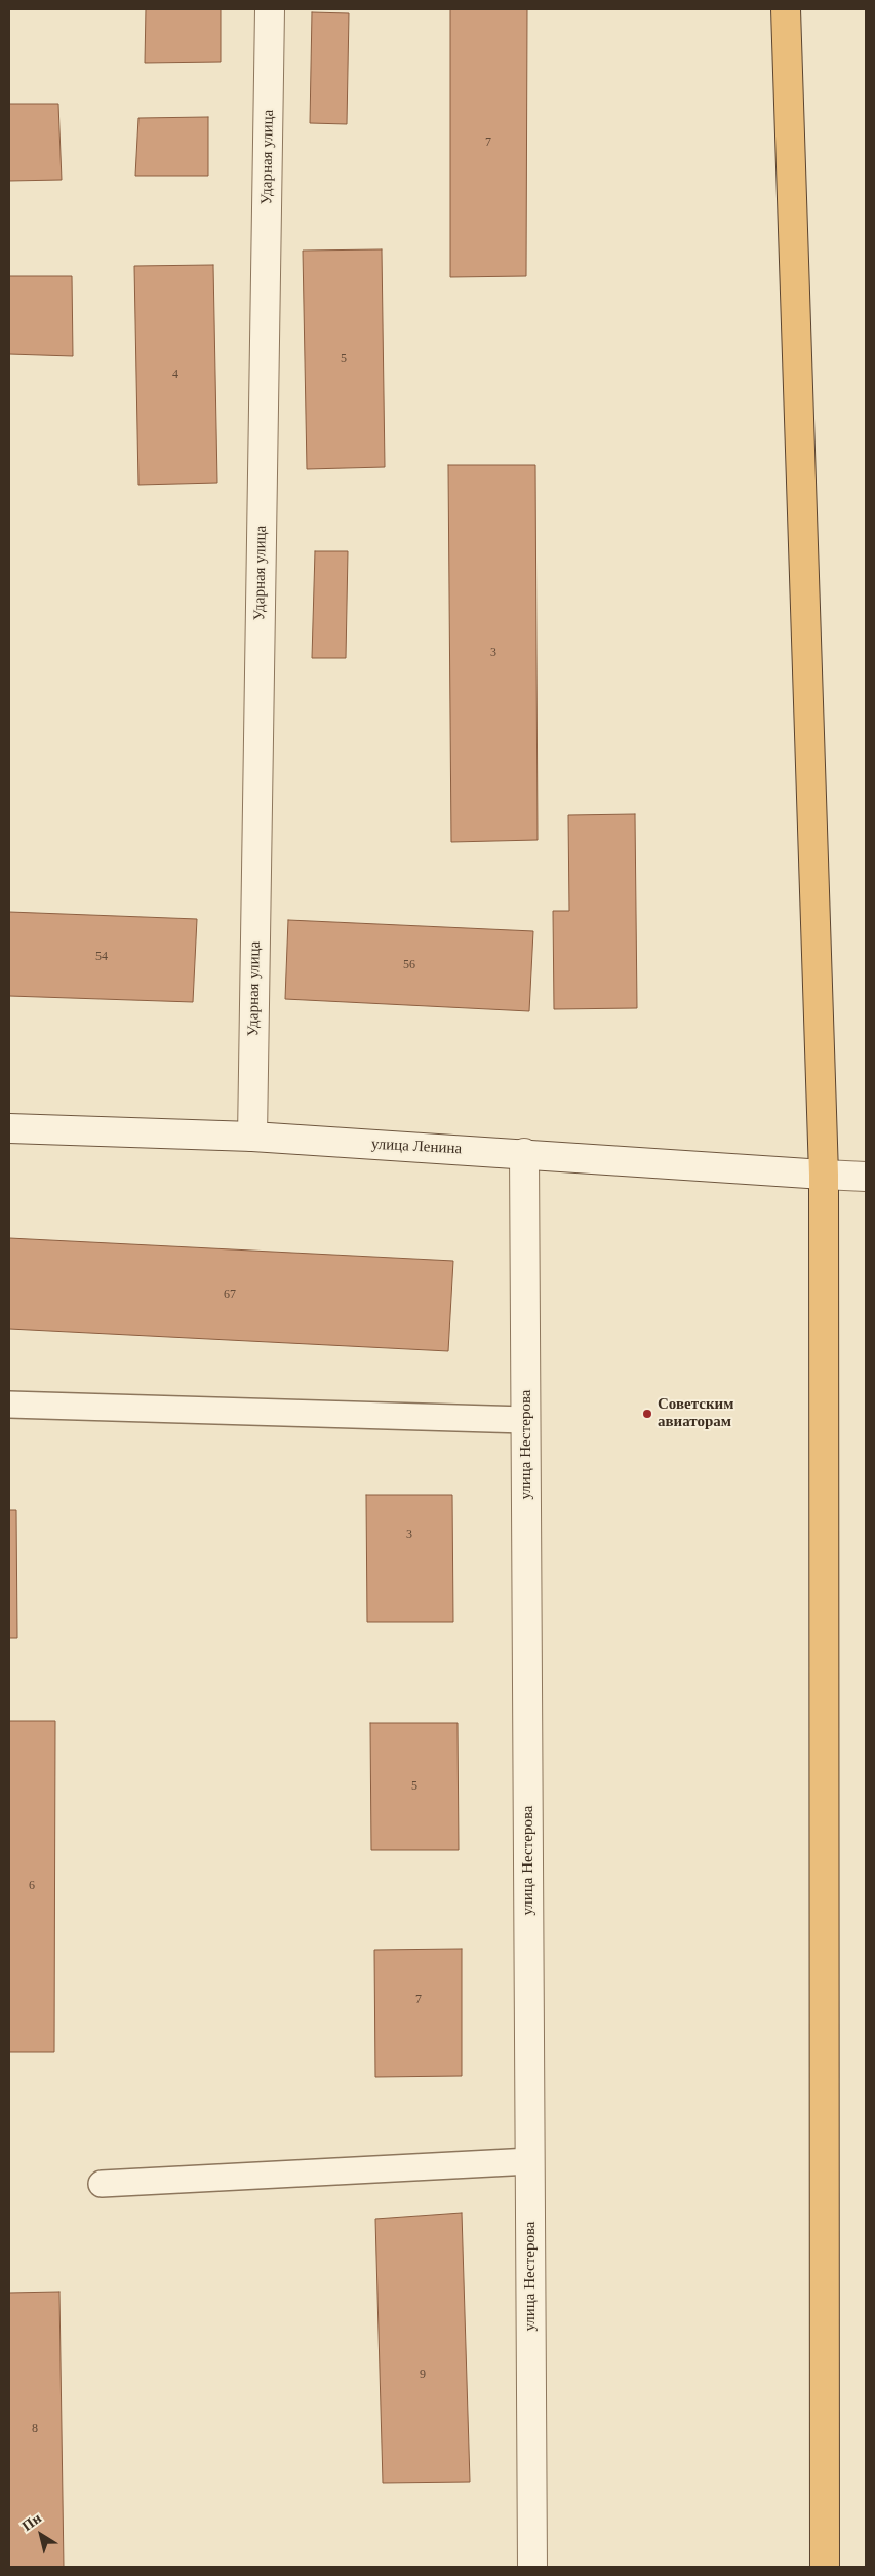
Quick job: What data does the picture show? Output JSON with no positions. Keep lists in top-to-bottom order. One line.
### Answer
{"streets":{"street":["Ударная улица","улица Ленина","улица Нестерова"]},"crossings":[["Ударная улица","улица Ленина"],["улица Ленина","улица Нестерова"]],"places":["Советским авиаторам"],"house_numbers":["7","5","4","3","54","56","67","3","5","6","7","9","8"],"north":"top left"}
